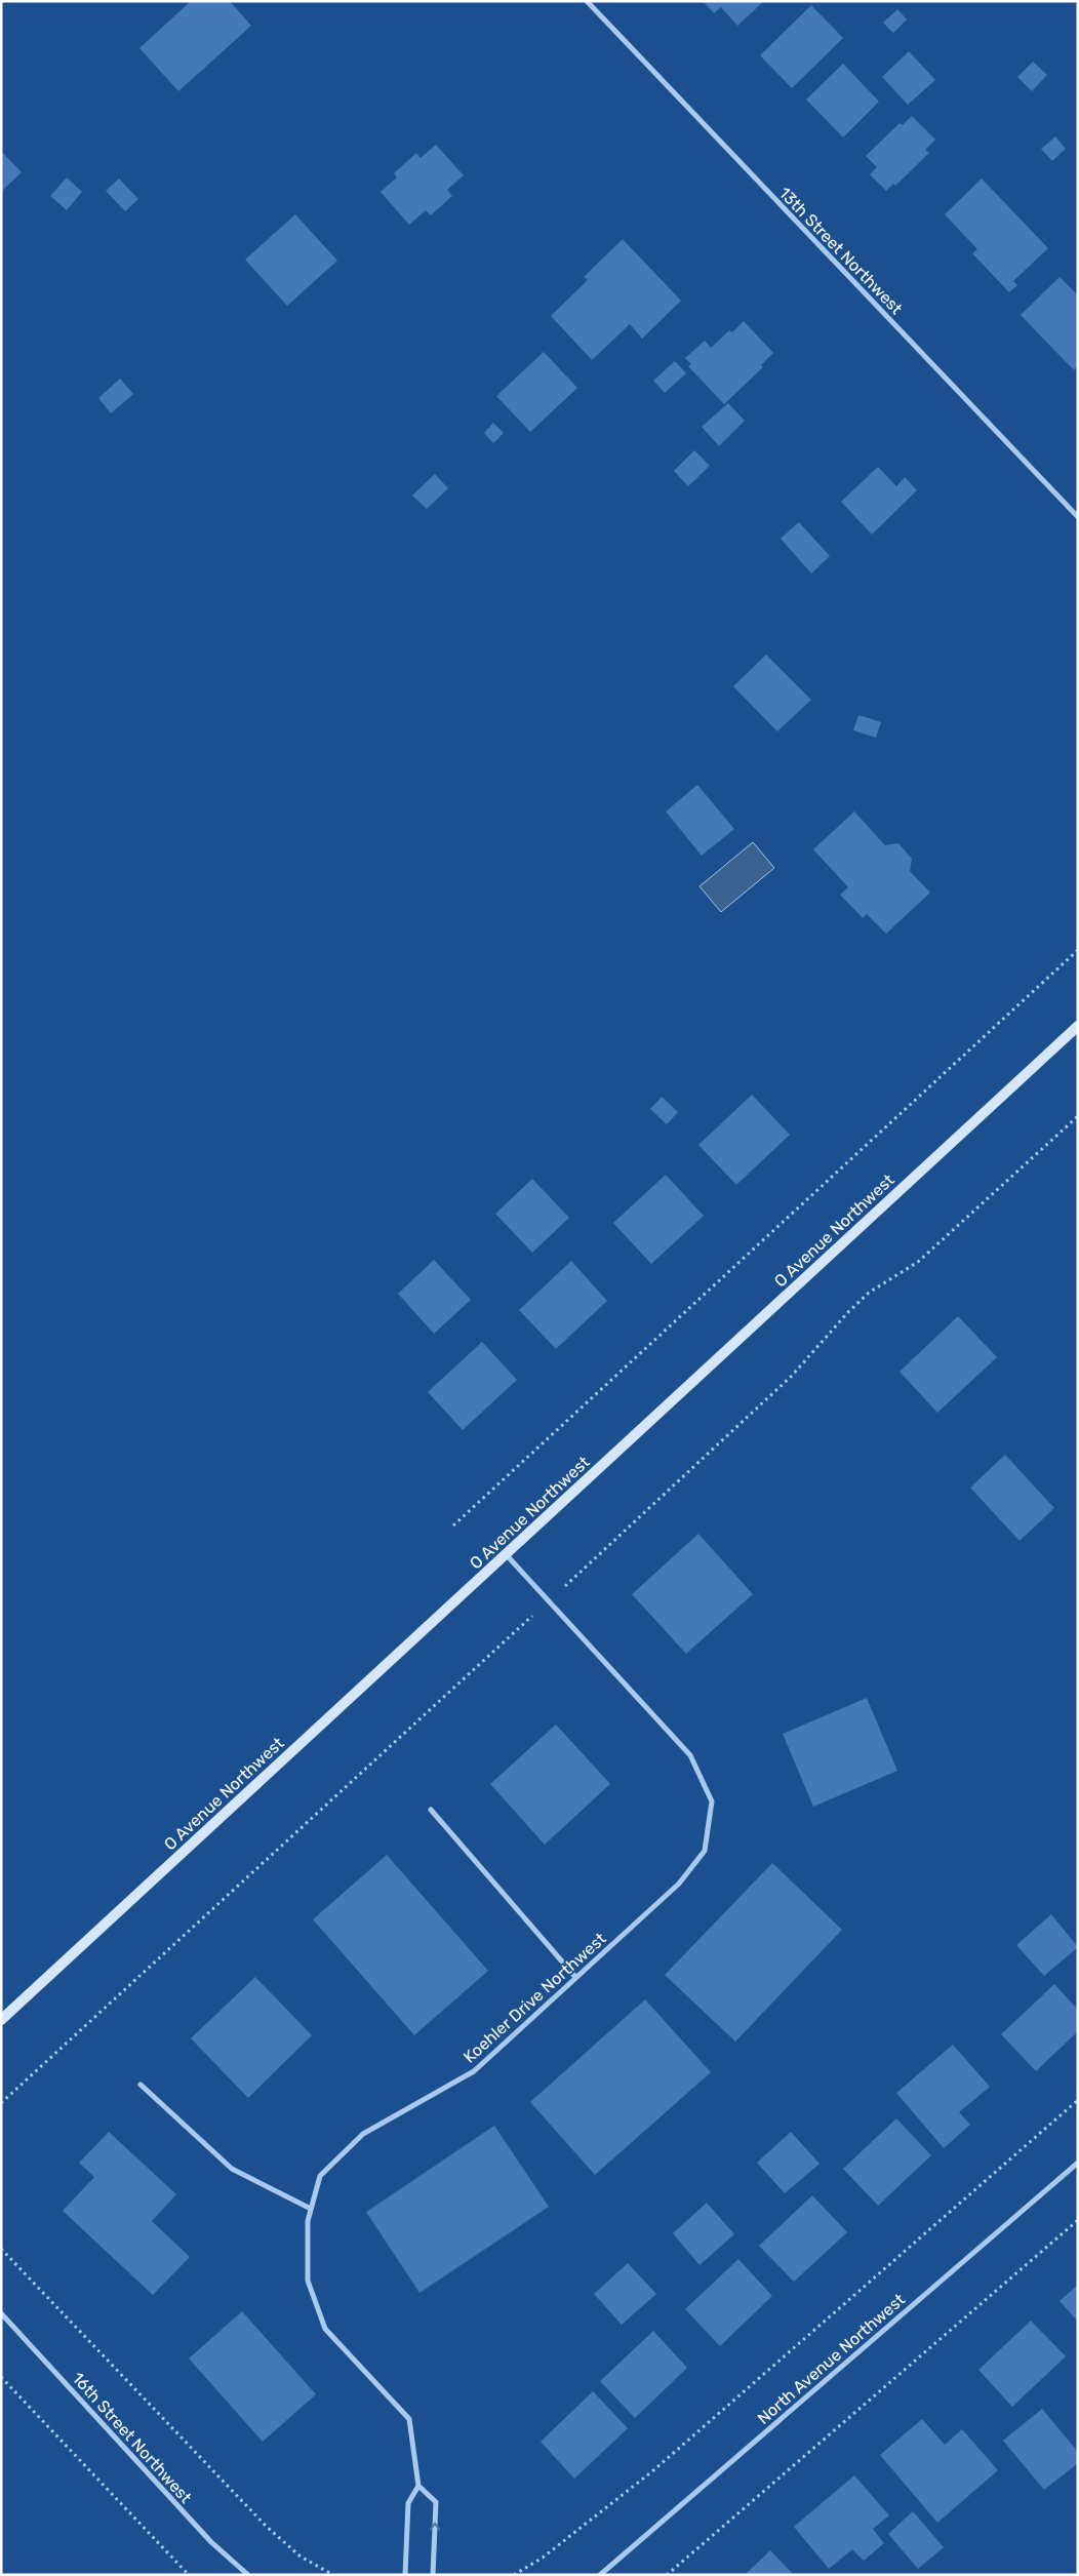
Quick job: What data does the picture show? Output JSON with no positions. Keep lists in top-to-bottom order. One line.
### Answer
{"streets":{"street":["13th Street Northwest","O Avenue Northwest","Koehler Drive Northwest","North Avenue Northwest","16th Street Northwest"]},"crossings":[["O Avenue Northwest","Koehler Drive Northwest"]]}
